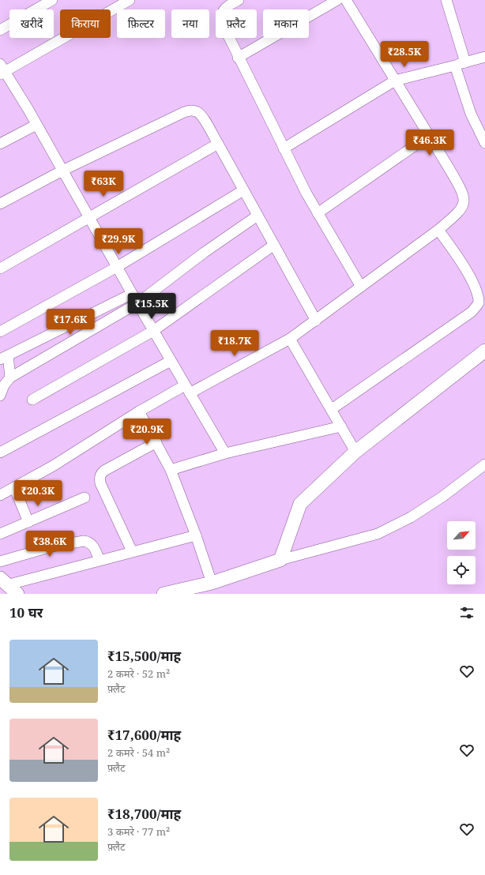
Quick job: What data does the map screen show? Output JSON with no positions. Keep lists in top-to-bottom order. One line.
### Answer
{"north":"top right","page":{"chip":["खरीदें","किराया","फ़िल्टर","नया","फ़्लैट","मकान"],"price":["₹28.5K","₹46.3K","₹63K","₹29.9K","₹15.5K","₹17.6K","₹18.7K","₹20.9K","₹20.3K","₹38.6K"],"heading":"10 घर","list":[{"name":"₹15,500/माह","note":"2 कमरे · 52 m² · फ़्लैट"},{"name":"₹17,600/माह","note":"2 कमरे · 54 m² · फ़्लैट"},{"name":"₹18,700/माह","note":"3 कमरे · 77 m² · फ़्लैट"}]}}
